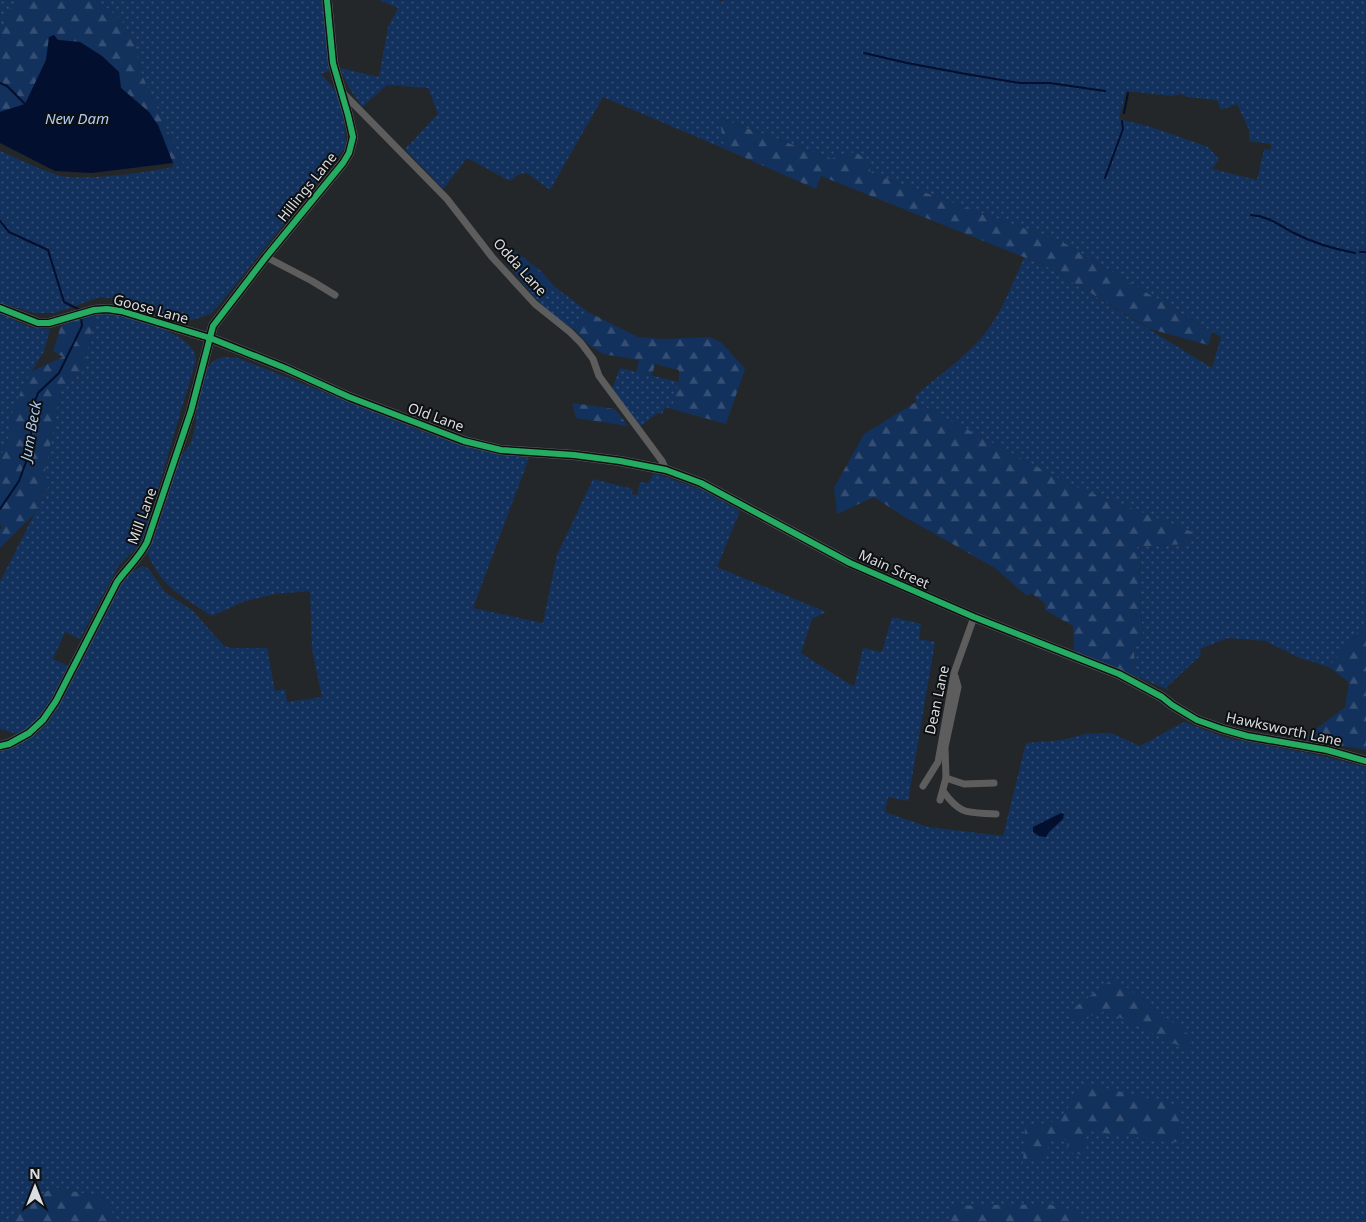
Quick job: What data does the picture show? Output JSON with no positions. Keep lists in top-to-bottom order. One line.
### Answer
{"streets":{"street":["Hillings Lane","Odda Lane","Goose Lane","Old Lane","Mill Lane","Main Street","Dean Lane","Hawksworth Lane"]},"crossings":[["Hillings Lane","Odda Lane"],["Hillings Lane","Goose Lane"],["Hillings Lane","Old Lane"],["Hillings Lane","Mill Lane"],["Odda Lane","Old Lane"],["Odda Lane","Main Street"],["Goose Lane","Old Lane"],["Goose Lane","Mill Lane"],["Old Lane","Mill Lane"],["Old Lane","Main Street"],["Main Street","Dean Lane"],["Main Street","Hawksworth Lane"]],"water":["New Dam","Jum Beck"],"north":"top"}
